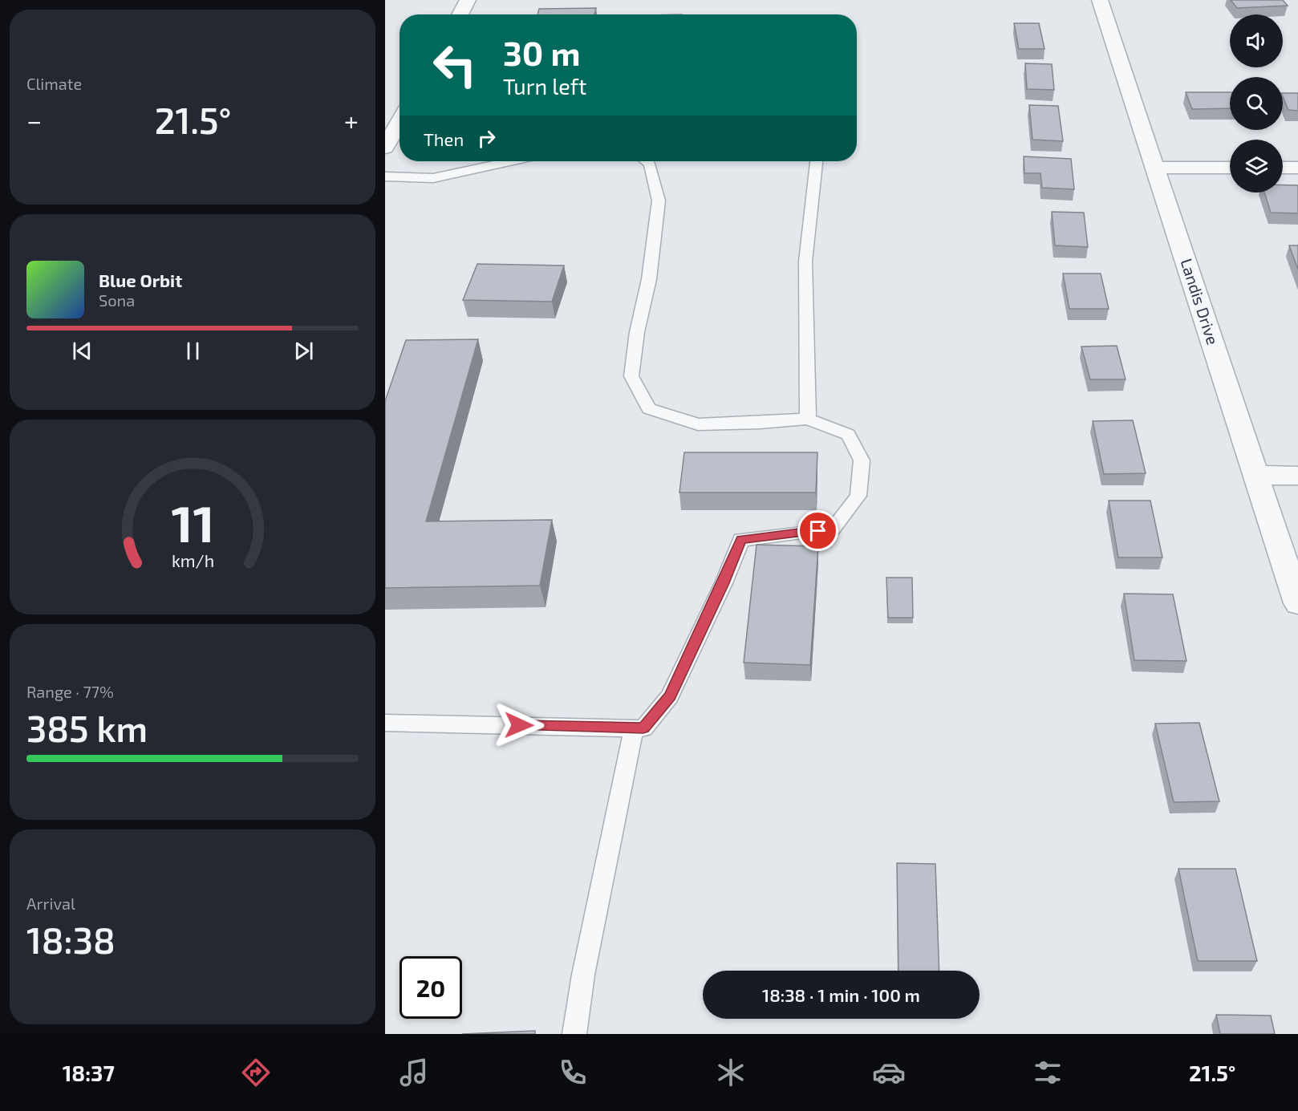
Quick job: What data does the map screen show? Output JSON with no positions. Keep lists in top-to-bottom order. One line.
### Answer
{"streets":{"street":["Landis Drive"]},"page":{"tile":["Climate",["Range · 77%","385 km"],["Arrival","18:38"]],"turn":["30 m","Turn left"],"heat":["−","21.5°","+"],"then":"Then","song":["Blue Orbit","Sona"],"limit":"20","trip":"18:38 · 1 min · 100 m","tabs":["18:37","21.5°"],"gauge":["11","km/h"]}}
